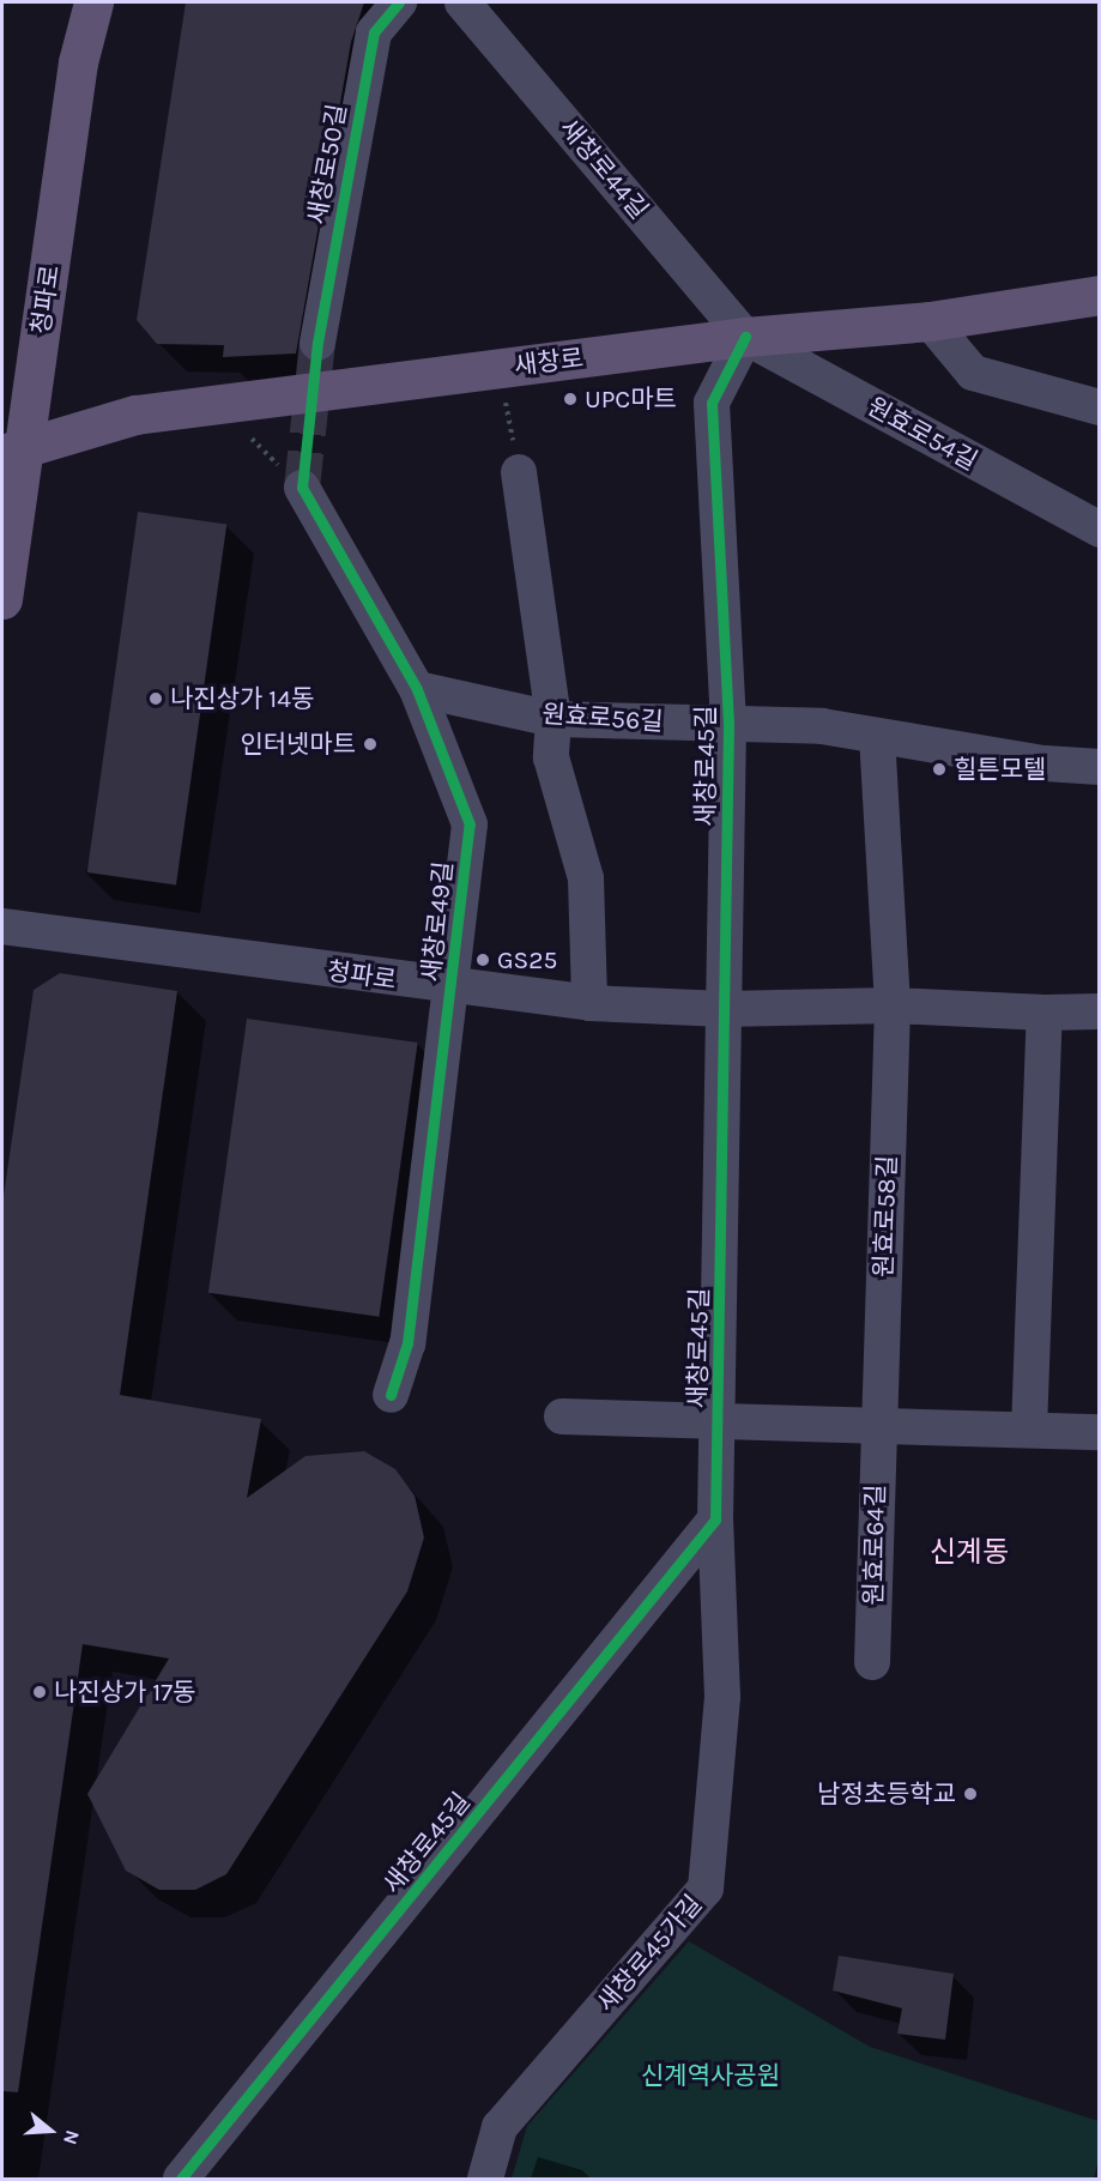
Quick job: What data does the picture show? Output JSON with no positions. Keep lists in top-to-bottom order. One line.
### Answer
{"streets":{"main road":["청파로","새창로"],"street":["새창로50길","새창로44길","원효로54길","원효로56길","새창로45길","새창로49길","원효로58길","원효로64길","새창로45가길"]},"crossings":[["새창로44길","새창로"],["새창로44길","원효로54길"],["새창로44길","새창로45길"],["청파로","새창로"],["청파로","새창로45길"],["청파로","새창로49길"],["새창로","원효로54길"],["새창로","새창로45길"],["원효로54길","새창로45길"],["원효로56길","새창로45길"],["원효로56길","새창로49길"],["새창로45길","새창로45가길"],["원효로58길","원효로64길"]],"districts":["신계동"],"parks":["신계역사공원"],"places":["UPC마트","나진상가 14동","인터넷마트","힐튼모텔","GS25","나진상가 17동","남정초등학교"],"north":"right"}
